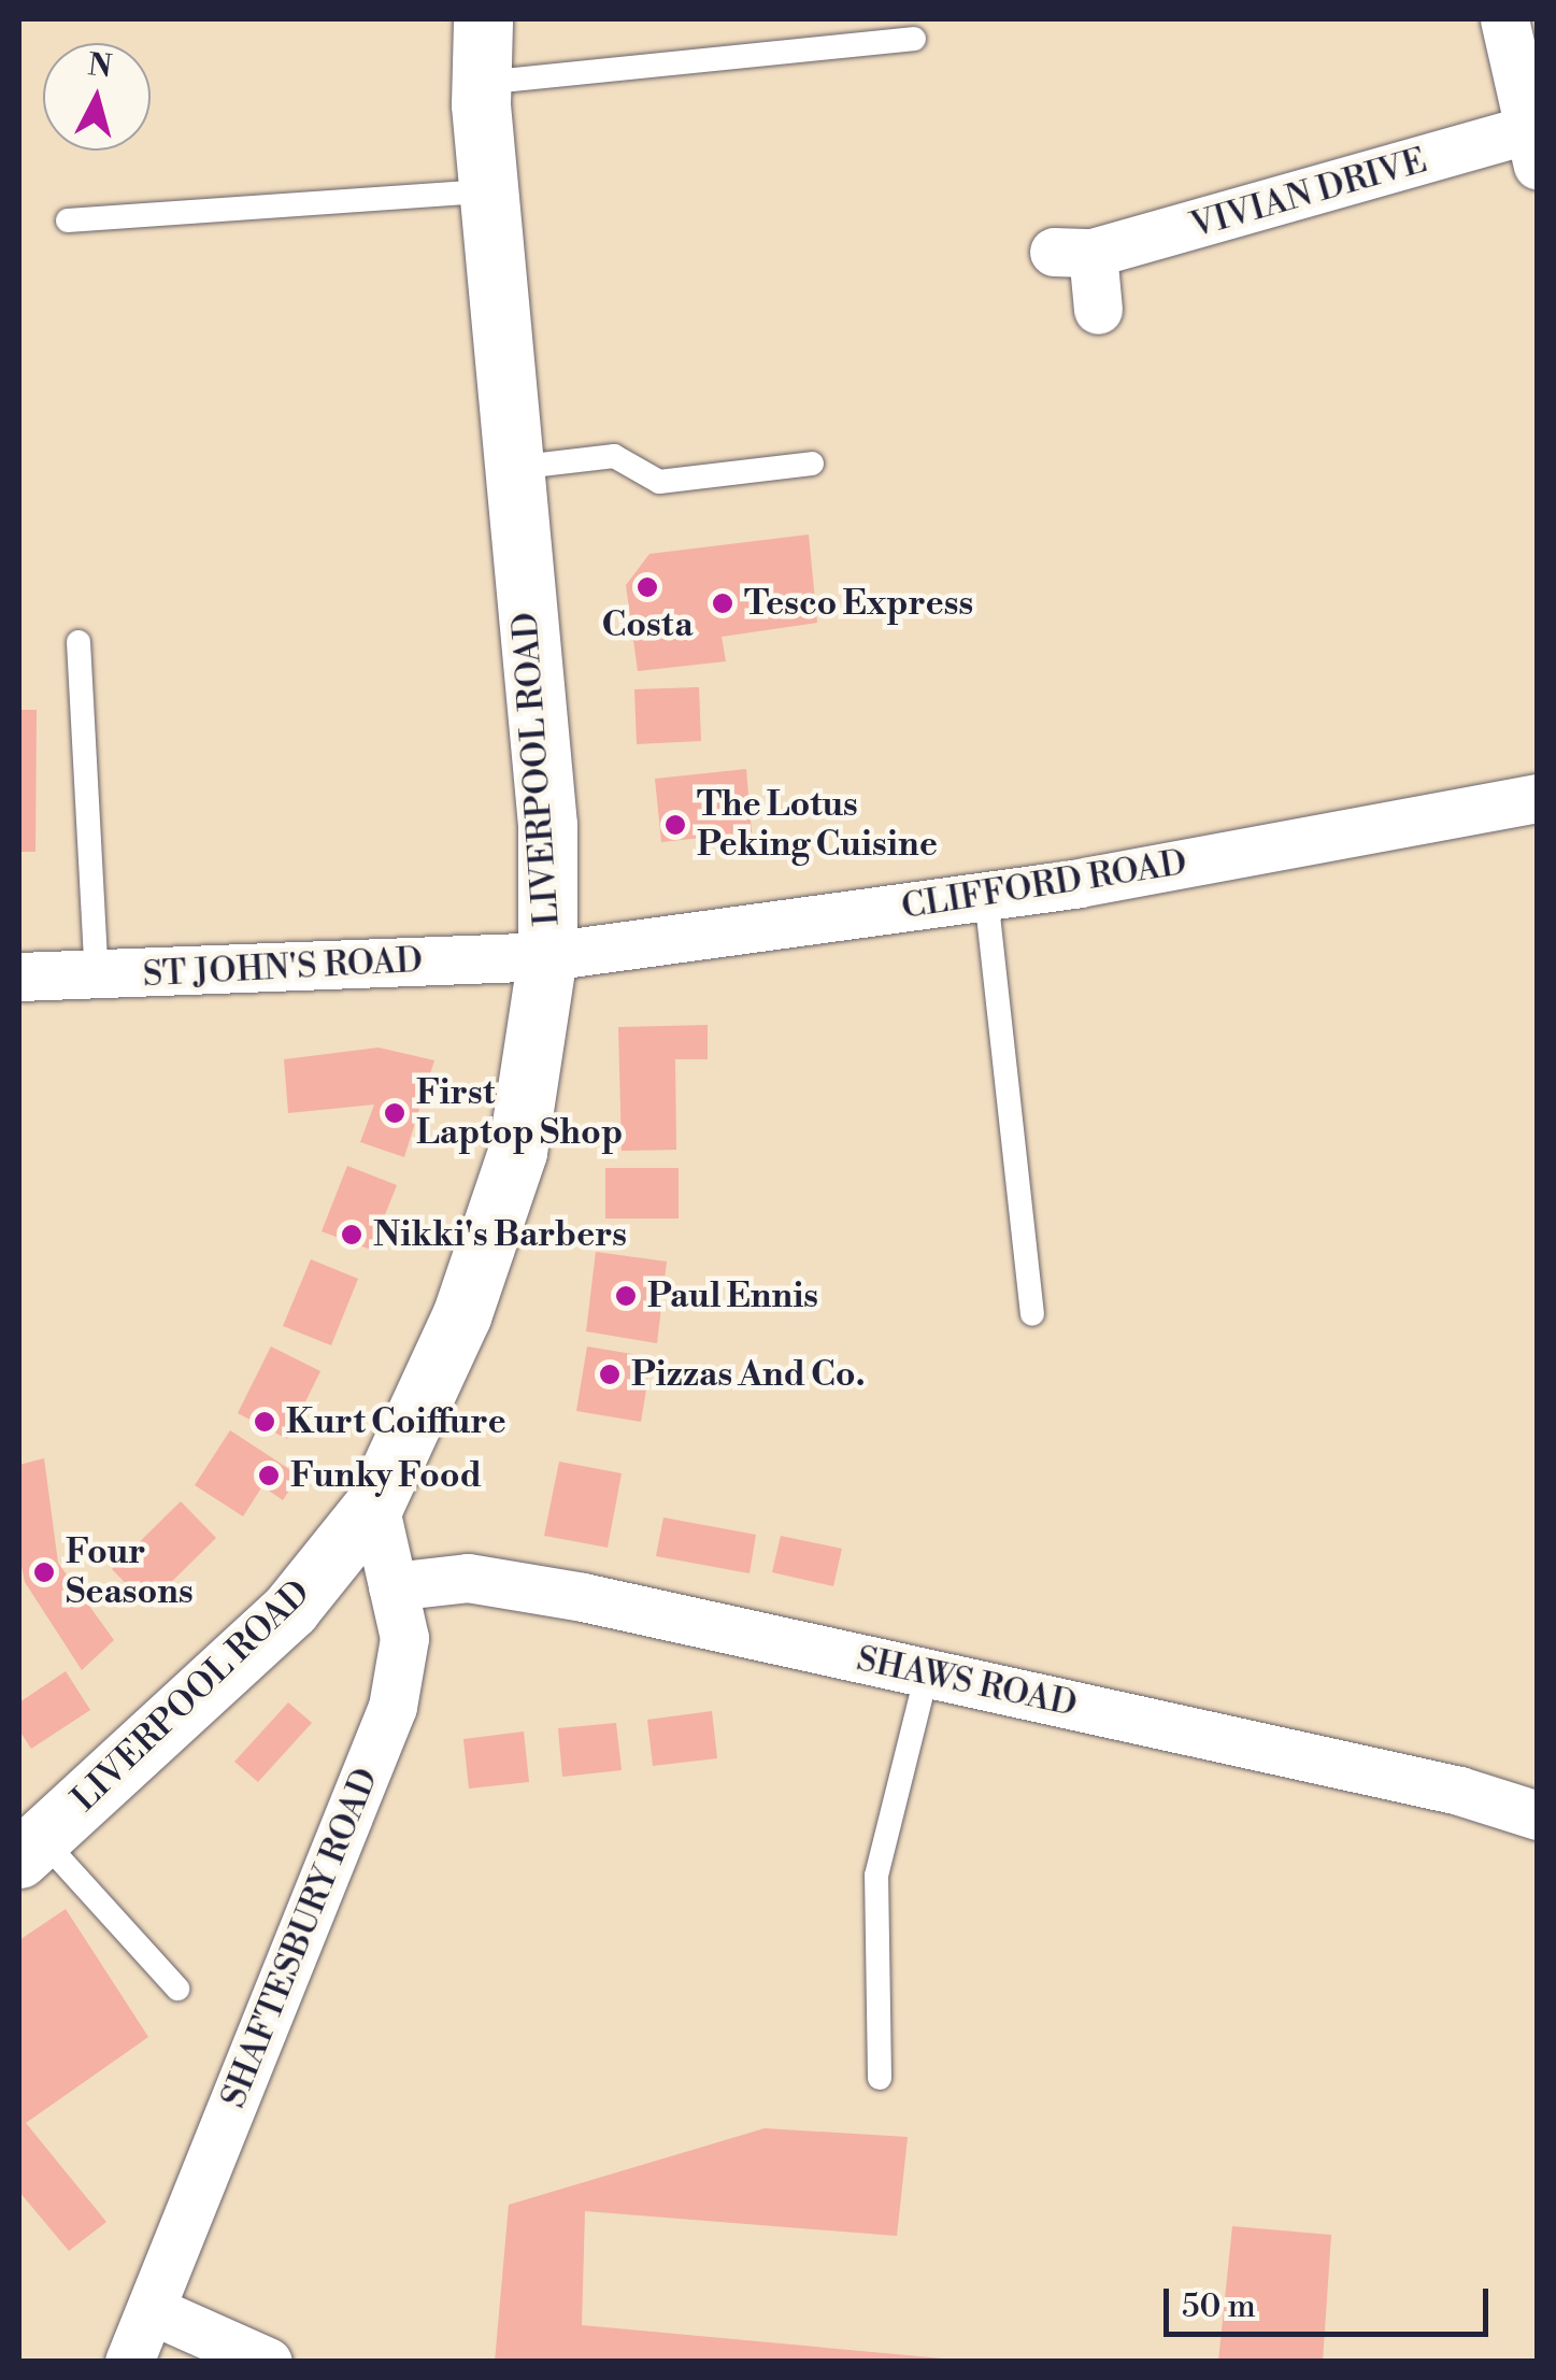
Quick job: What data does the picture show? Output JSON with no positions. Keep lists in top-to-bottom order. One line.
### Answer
{"streets":{"main road":["LIVERPOOL ROAD"],"street":["VIVIAN DRIVE","CLIFFORD ROAD","ST JOHN'S ROAD","SHAWS ROAD","SHAFTESBURY ROAD"]},"crossings":[["LIVERPOOL ROAD","CLIFFORD ROAD"],["LIVERPOOL ROAD","ST JOHN'S ROAD"],["LIVERPOOL ROAD","SHAFTESBURY ROAD"],["CLIFFORD ROAD","ST JOHN'S ROAD"],["SHAWS ROAD","SHAFTESBURY ROAD"]],"places":["Costa","Tesco Express","The Lotus Peking Cuisine","First Laptop Shop","Nikki's Barbers","Paul Ennis","Pizzas And Co.","Kurt Coiffure","Funky Food","Four Seasons"],"scale_bar":"50 m","north":"top"}
